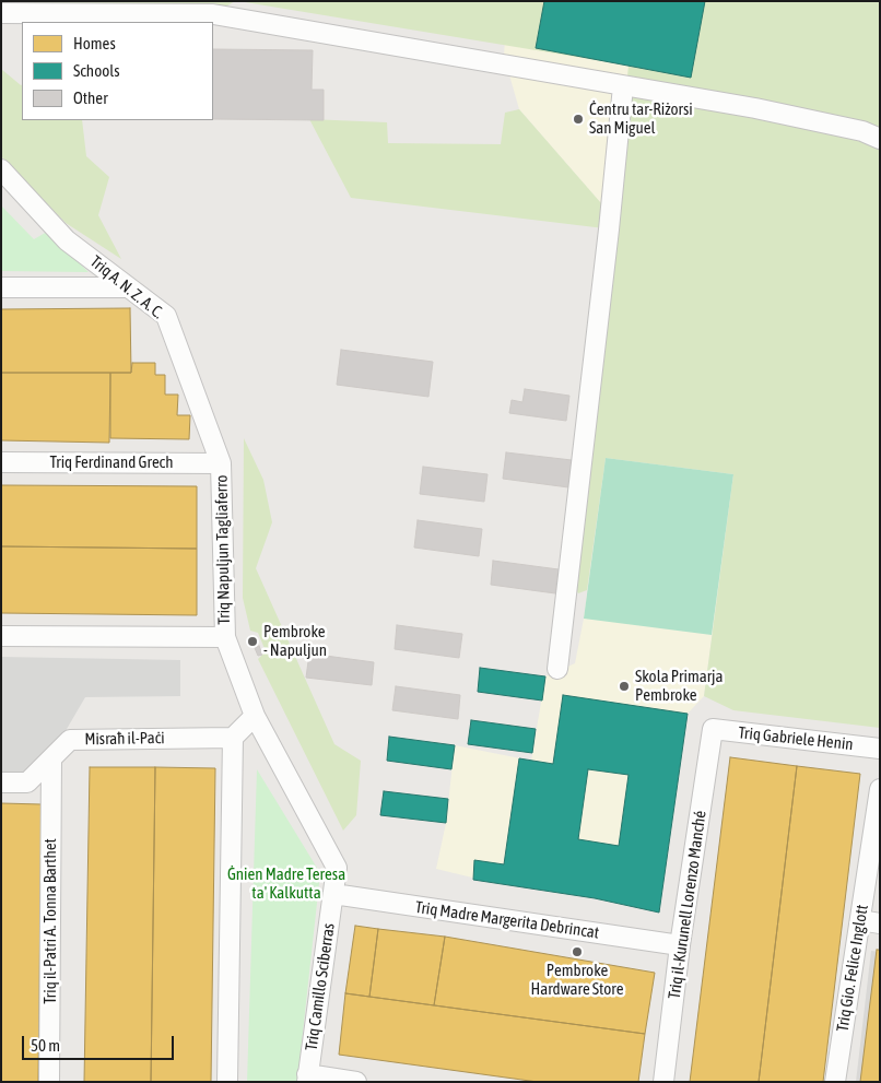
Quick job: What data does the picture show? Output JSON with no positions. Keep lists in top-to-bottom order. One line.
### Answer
{"streets":{"street":["Triq A. N. Z. A. C.","Triq Ferdinand Grech","Triq Napuljun Tagliaferro","Misraħ il-Paċi","Triq Gabriele Henin","Triq il-Kurunell Lorenzo Manché","Triq Madre Margerita Debrincat","Triq il-Patri A. Tonna Barthet","Triq Gio. Felice Inglott","Triq Camillo Sciberras"]},"crossings":[["Triq A. N. Z. A. C.","Triq Ferdinand Grech"],["Triq A. N. Z. A. C.","Triq Napuljun Tagliaferro"],["Triq Ferdinand Grech","Triq Napuljun Tagliaferro"],["Triq Napuljun Tagliaferro","Triq Camillo Sciberras"],["Misraħ il-Paċi","Triq il-Patri A. Tonna Barthet"],["Triq Gabriele Henin","Triq il-Kurunell Lorenzo Manché"],["Triq il-Kurunell Lorenzo Manché","Triq Madre Margerita Debrincat"],["Triq Madre Margerita Debrincat","Triq Camillo Sciberras"]],"parks":["Ġnien Madre Teresa ta' Kalkutta"],"places":["Ċentru tar-Riżorsi San Miguel","Pembroke - Napuljun","Skola Primarja Pembroke","Pembroke Hardware Store"],"legend":["Homes","Schools","Other"],"scale_bar":"50 m"}
